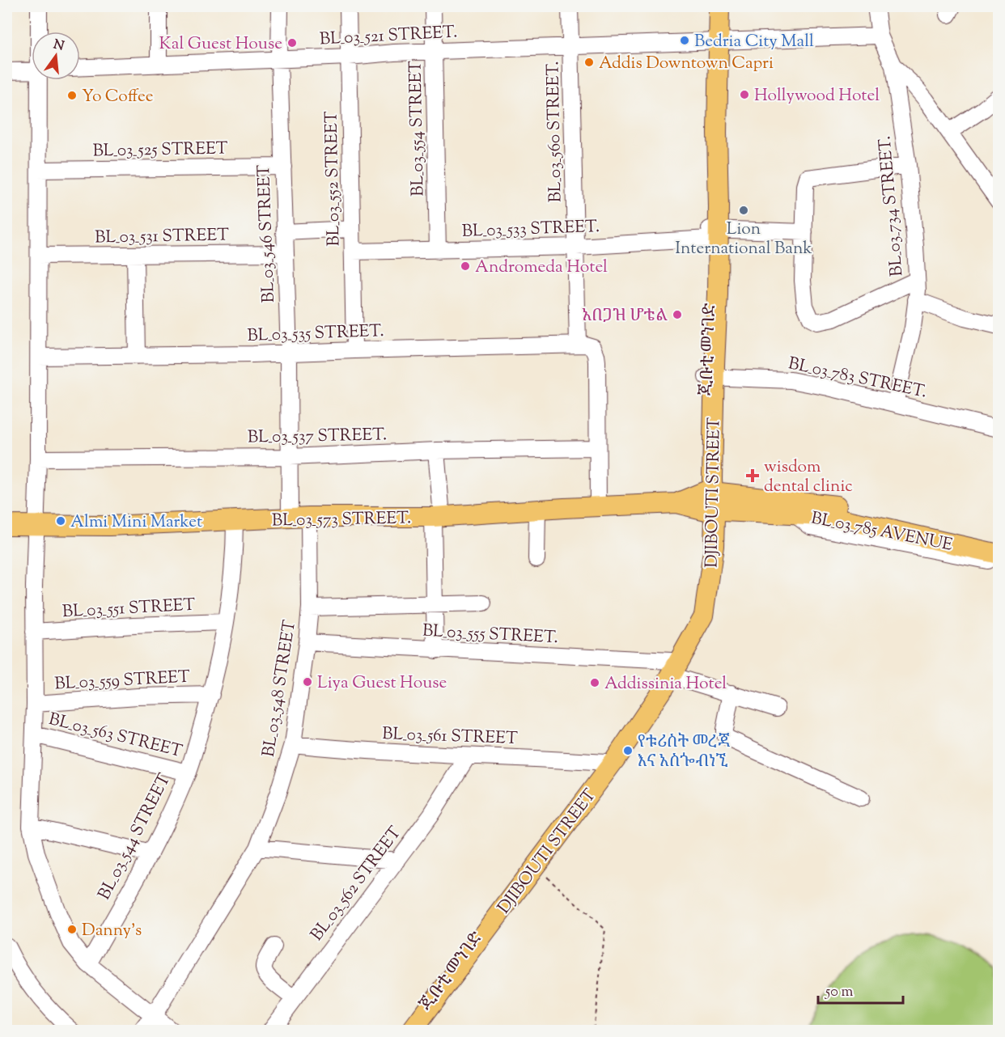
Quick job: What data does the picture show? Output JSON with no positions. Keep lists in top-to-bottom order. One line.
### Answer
{"streets":{"main road":["ጂቡቲ መንገድ","DJIBOUTI STREET","BL_03_573 STREET.","BL_03_785 AVENUE"],"street":["BL_03_521 STREET.","BL_03_554 STREET","BL_03_560 STREET.","BL_03_525 STREET","BL_03_552 STREET","BL_03_734 STREET.","BL_03_533 STREET.","BL_03_546 STREET","BL_03_531 STREET","BL_03_535 STREET.","BL_03_783 STREET.","BL_03_537 STREET.","BL_03_551 STREET","BL_03_555 STREET.","BL_03_559 STREET","BL_03_548 STREET","BL_03_563 STREET","BL_03_561 STREET","BL_03_544 STREET","BL_03_562 STREET"]},"crossings":[["BL_03_521 STREET.","BL_03_554 STREET"],["BL_03_521 STREET.","BL_03_560 STREET."],["BL_03_521 STREET.","BL_03_552 STREET"],["BL_03_521 STREET.","BL_03_734 STREET."],["BL_03_521 STREET.","BL_03_546 STREET"],["BL_03_554 STREET","BL_03_533 STREET."],["BL_03_560 STREET.","BL_03_533 STREET."],["BL_03_560 STREET.","BL_03_535 STREET."],["BL_03_560 STREET.","BL_03_537 STREET."],["BL_03_560 STREET.","BL_03_573 STREET."],["BL_03_525 STREET","BL_03_546 STREET"],["BL_03_552 STREET","BL_03_533 STREET."],["BL_03_552 STREET","BL_03_535 STREET."],["BL_03_734 STREET.","BL_03_783 STREET."],["BL_03_533 STREET.","DJIBOUTI STREET"],["BL_03_546 STREET","BL_03_531 STREET"],["BL_03_546 STREET","BL_03_535 STREET."],["BL_03_546 STREET","BL_03_537 STREET."],["BL_03_546 STREET","BL_03_573 STREET."],["ጂቡቲ መንገድ","DJIBOUTI STREET"],["ጂቡቲ መንገድ","BL_03_785 AVENUE"],["ጂቡቲ መንገድ","BL_03_555 STREET."],["ጂቡቲ መንገድ","BL_03_561 STREET"],["BL_03_783 STREET.","DJIBOUTI STREET"],["DJIBOUTI STREET","BL_03_785 AVENUE"],["DJIBOUTI STREET","BL_03_555 STREET."],["BL_03_573 STREET.","BL_03_785 AVENUE"],["BL_03_573 STREET.","BL_03_548 STREET"],["BL_03_573 STREET.","BL_03_544 STREET"],["BL_03_551 STREET","BL_03_544 STREET"],["BL_03_555 STREET.","BL_03_548 STREET"],["BL_03_559 STREET","BL_03_544 STREET"],["BL_03_548 STREET","BL_03_561 STREET"],["BL_03_563 STREET","BL_03_544 STREET"],["BL_03_561 STREET","BL_03_562 STREET"]],"places":{"other":["Bedria City Mall","Kal Guest House","Addis Downtown Capri","Hollywood Hotel","Yo Coffee","Lion International Bank","Andromeda Hotel","አበጋዝ ሆቴል","Almi Mini Market","Liya Guest House","Addissinia Hotel","የቱሪስት መረጃ እና አስጐብነኚ","Danny’s"],"health":["wisdom dental clinic"]},"scale_bar":"50 m","north":"top"}
